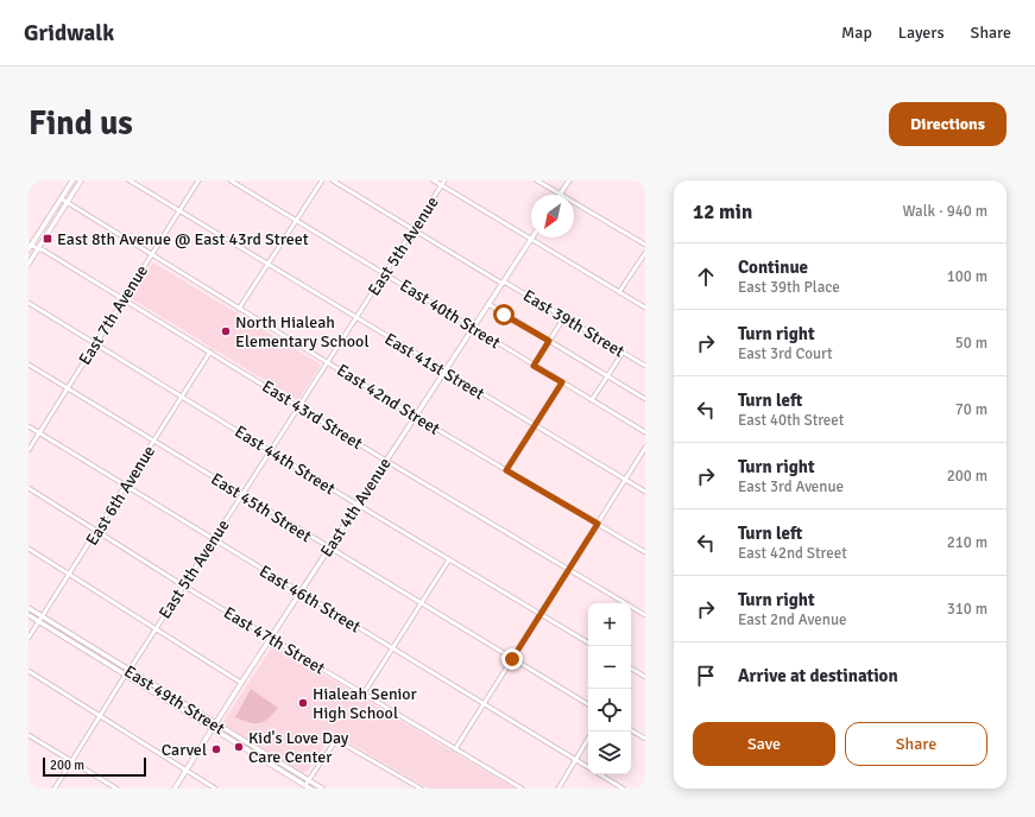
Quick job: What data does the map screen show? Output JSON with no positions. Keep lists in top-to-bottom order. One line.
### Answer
{"streets":{"main road":["East 4th Avenue","East 49th Street"],"street":["East 5th Avenue","East 40th Street","East 7th Avenue","East 39th Street","East 41st Street","East 42nd Street","East 43rd Street","East 44th Street","East 6th Avenue","East 45th Street","East 46th Street","East 47th Street"]},"crossings":[["East 5th Avenue","East 40th Street"],["East 5th Avenue","East 39th Street"],["East 5th Avenue","East 41st Street"],["East 5th Avenue","East 42nd Street"],["East 5th Avenue","East 43rd Street"],["East 5th Avenue","East 44th Street"],["East 5th Avenue","East 45th Street"],["East 5th Avenue","East 46th Street"],["East 5th Avenue","East 47th Street"],["East 5th Avenue","East 49th Street"],["East 40th Street","East 4th Avenue"],["East 7th Avenue","East 41st Street"],["East 7th Avenue","East 42nd Street"],["East 7th Avenue","East 43rd Street"],["East 7th Avenue","East 44th Street"],["East 7th Avenue","East 45th Street"],["East 7th Avenue","East 46th Street"],["East 39th Street","East 4th Avenue"],["East 41st Street","East 4th Avenue"],["East 42nd Street","East 4th Avenue"],["East 43rd Street","East 6th Avenue"],["East 43rd Street","East 4th Avenue"],["East 44th Street","East 6th Avenue"],["East 44th Street","East 4th Avenue"],["East 6th Avenue","East 45th Street"],["East 6th Avenue","East 46th Street"],["East 6th Avenue","East 47th Street"],["East 6th Avenue","East 49th Street"],["East 45th Street","East 4th Avenue"],["East 4th Avenue","East 46th Street"],["East 4th Avenue","East 47th Street"],["East 4th Avenue","East 49th Street"]],"places":{"transit":["East 8th Avenue @ East 43rd Street"],"other":["North Hialeah Elementary School","Hialeah Senior High School","Kid's Love Day Care Center","Carvel"]},"scale_bar":"200 m","north":"bottom left","page":{"header":"Gridwalk","nav":["Map","Layers","Share"],"buttons":["Directions",["Save","Share"]],"title":"Find us","heading":["12 min","Walk · 940 m"],"list":[["Continue","East 39th Place","100 m"],["Turn right","East 3rd Court","50 m"],["Turn left","East 40th Street","70 m"],["Turn right","East 3rd Avenue","200 m"],["Turn left","East 42nd Street","210 m"],["Turn right","East 2nd Avenue","310 m"],"Arrive at destination"],"map_buttons":["+","−"],"scale":"200 m"}}
